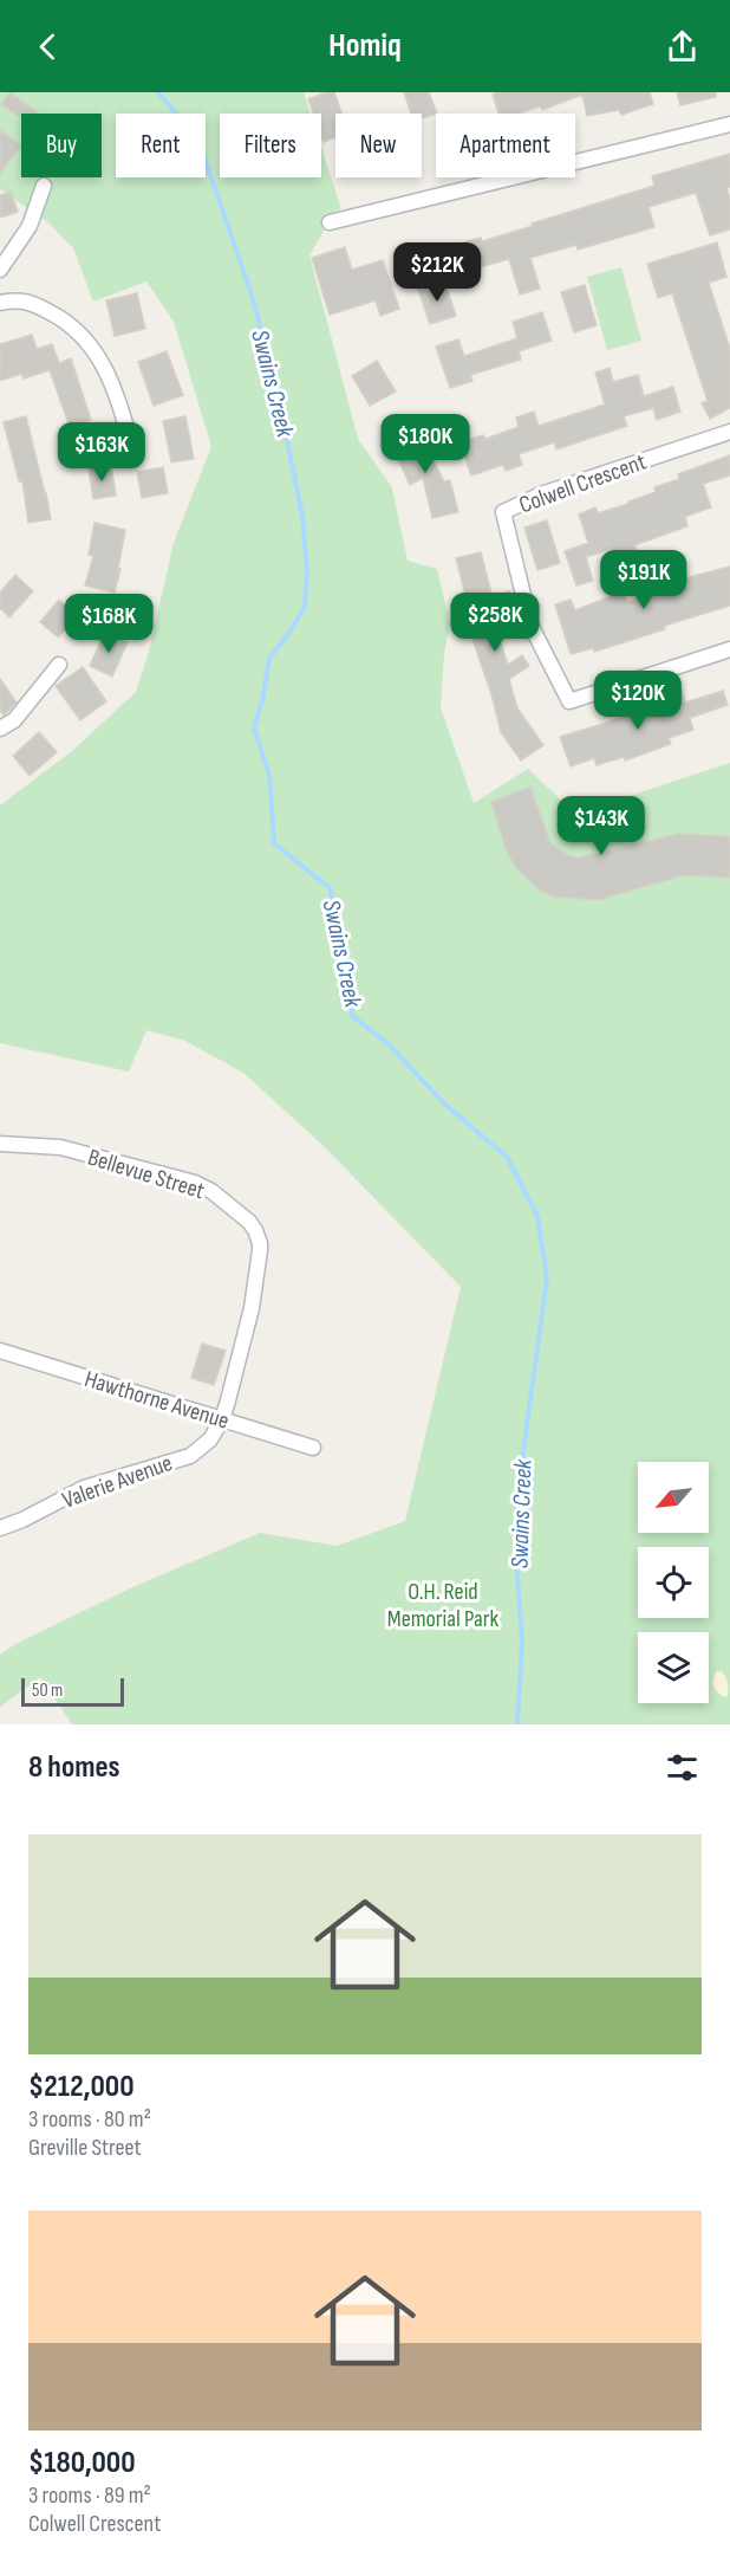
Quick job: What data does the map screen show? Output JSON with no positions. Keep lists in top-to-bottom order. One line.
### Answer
{"streets":{"street":["Colwell Crescent","Bellevue Street","Hawthorne Avenue","Valerie Avenue"]},"crossings":[["Bellevue Street","Hawthorne Avenue"],["Bellevue Street","Valerie Avenue"],["Hawthorne Avenue","Valerie Avenue"]],"water":["Swains Creek"],"parks":["O.H. Reid Memorial Park"],"scale_bar":"50 m","north":"bottom left","page":{"header":"Homiq","chip":["Buy","Rent","Filters","New","Apartment"],"price":["$212K","$180K","$163K","$191K","$258K","$168K","$120K","$143K"],"scale":"50 m","heading":"8 homes","list":[{"name":"$212,000","note":"3 rooms · 80 m² · Greville Street"},{"name":"$180,000","note":"3 rooms · 89 m² · Colwell Crescent"}]}}
